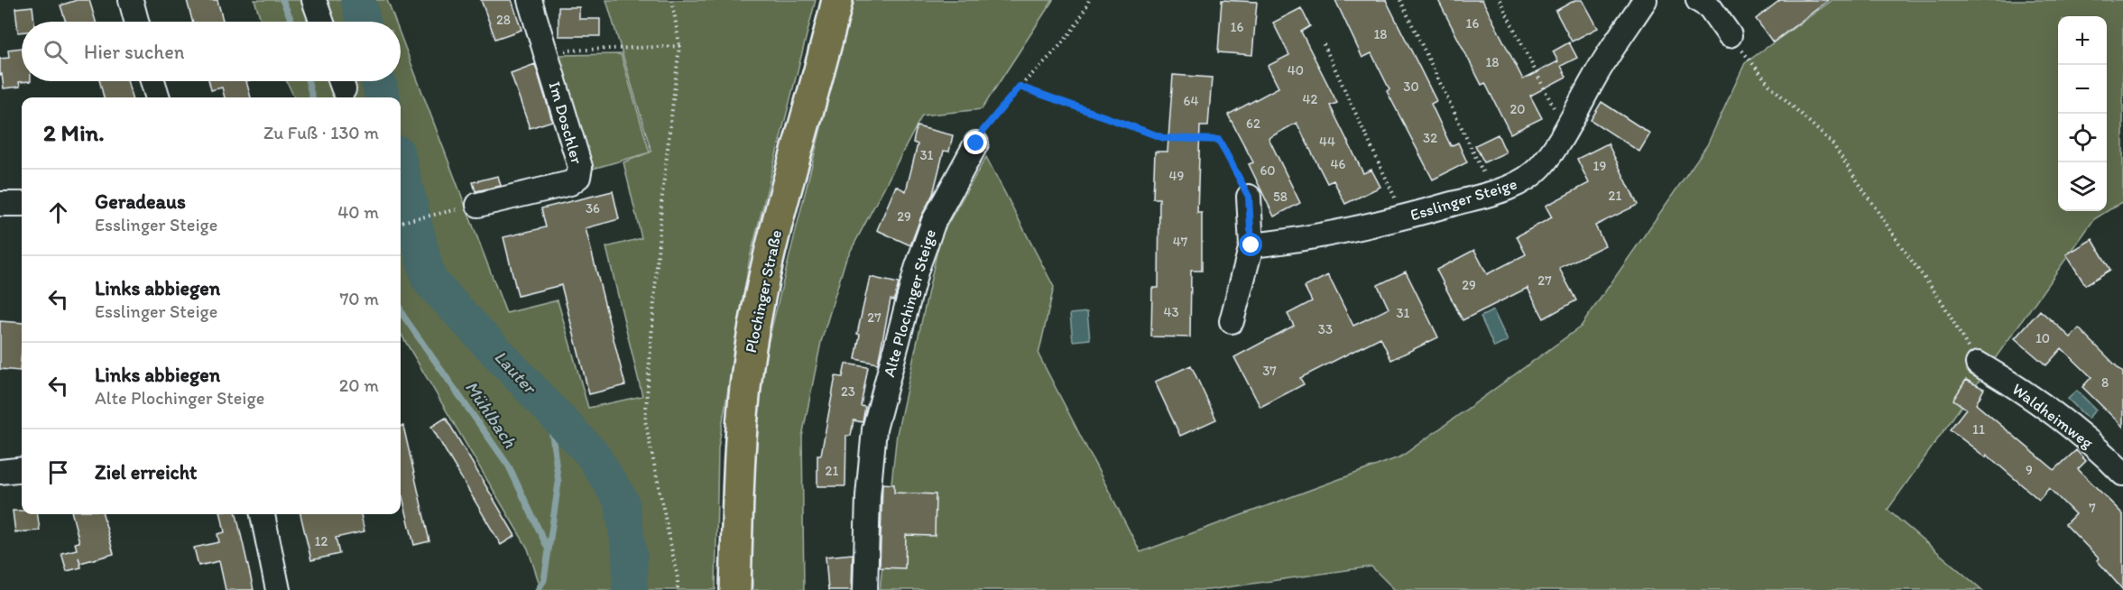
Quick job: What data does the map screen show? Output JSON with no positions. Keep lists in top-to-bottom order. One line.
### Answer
{"streets":{"main road":["Plochinger Straße"],"street":["Im Doschler","Esslinger Steige","Alte Plochinger Steige","Waldheimweg"]},"water":["Lauter","Mühlbach"],"house_numbers":["28","16","16","18","18","40","30","42","64","20","62","32","44","31","46","19","60","49","21","58","36","29","47","27","29","43","31","27","33","10","37","8","23","11","9","21","7","12"],"page":{"map_buttons":["+","−"],"search":"Hier suchen","heading":["2 Min.","Zu Fuß · 130 m"],"list":[["Geradeaus","Esslinger Steige","40 m"],["Links abbiegen","Esslinger Steige","70 m"],["Links abbiegen","Alte Plochinger Steige","20 m"],"Ziel erreicht"]}}
